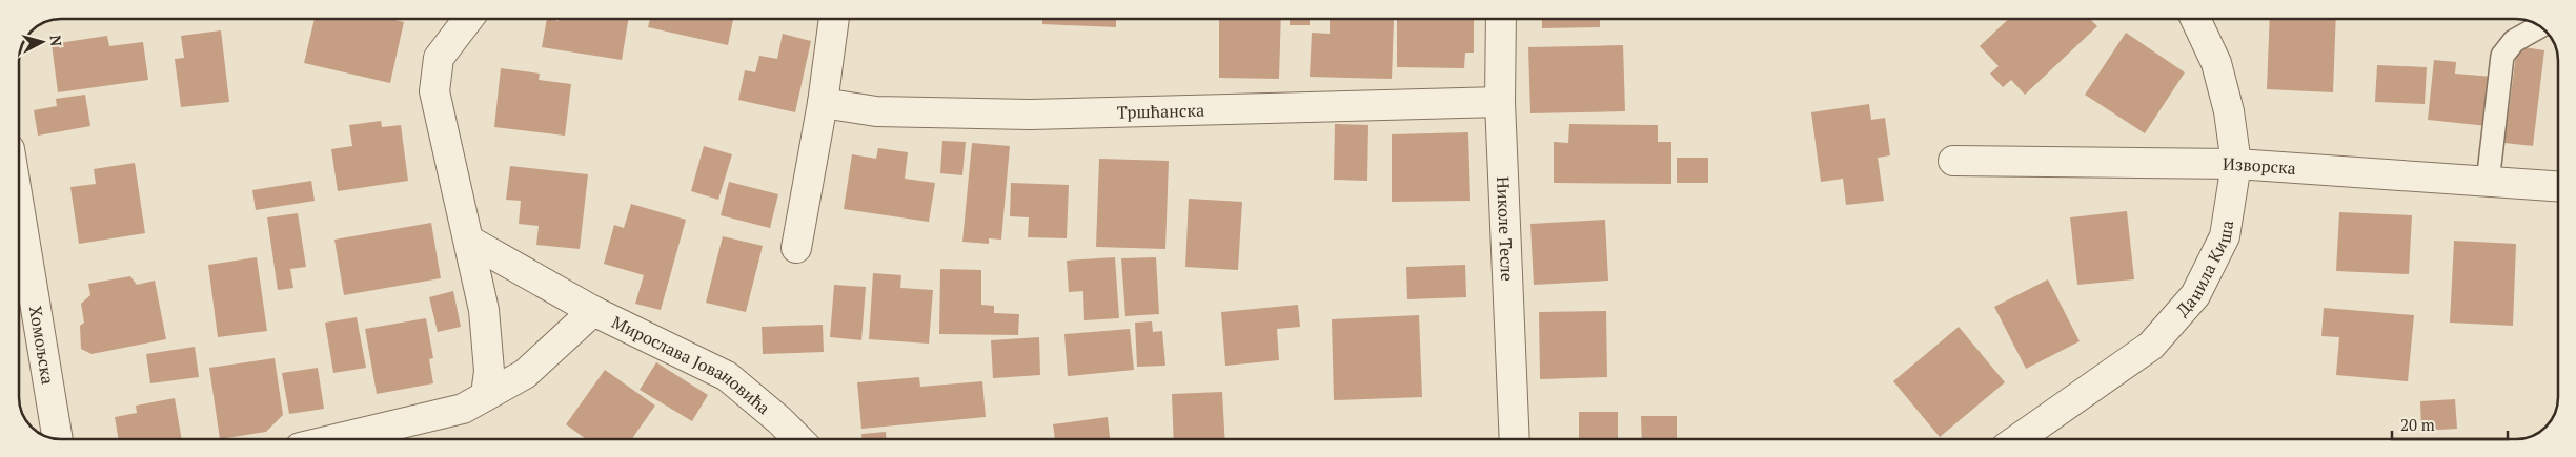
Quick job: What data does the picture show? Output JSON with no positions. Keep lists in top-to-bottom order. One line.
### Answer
{"streets":{"street":["Тршћанска","Изворска","Николе Тесле","Данила Киша","Хомољска","Мирослава Јовановића"]},"crossings":[["Тршћанска","Николе Тесле"],["Изворска","Данила Киша"]],"scale_bar":"20 m","north":"right"}
